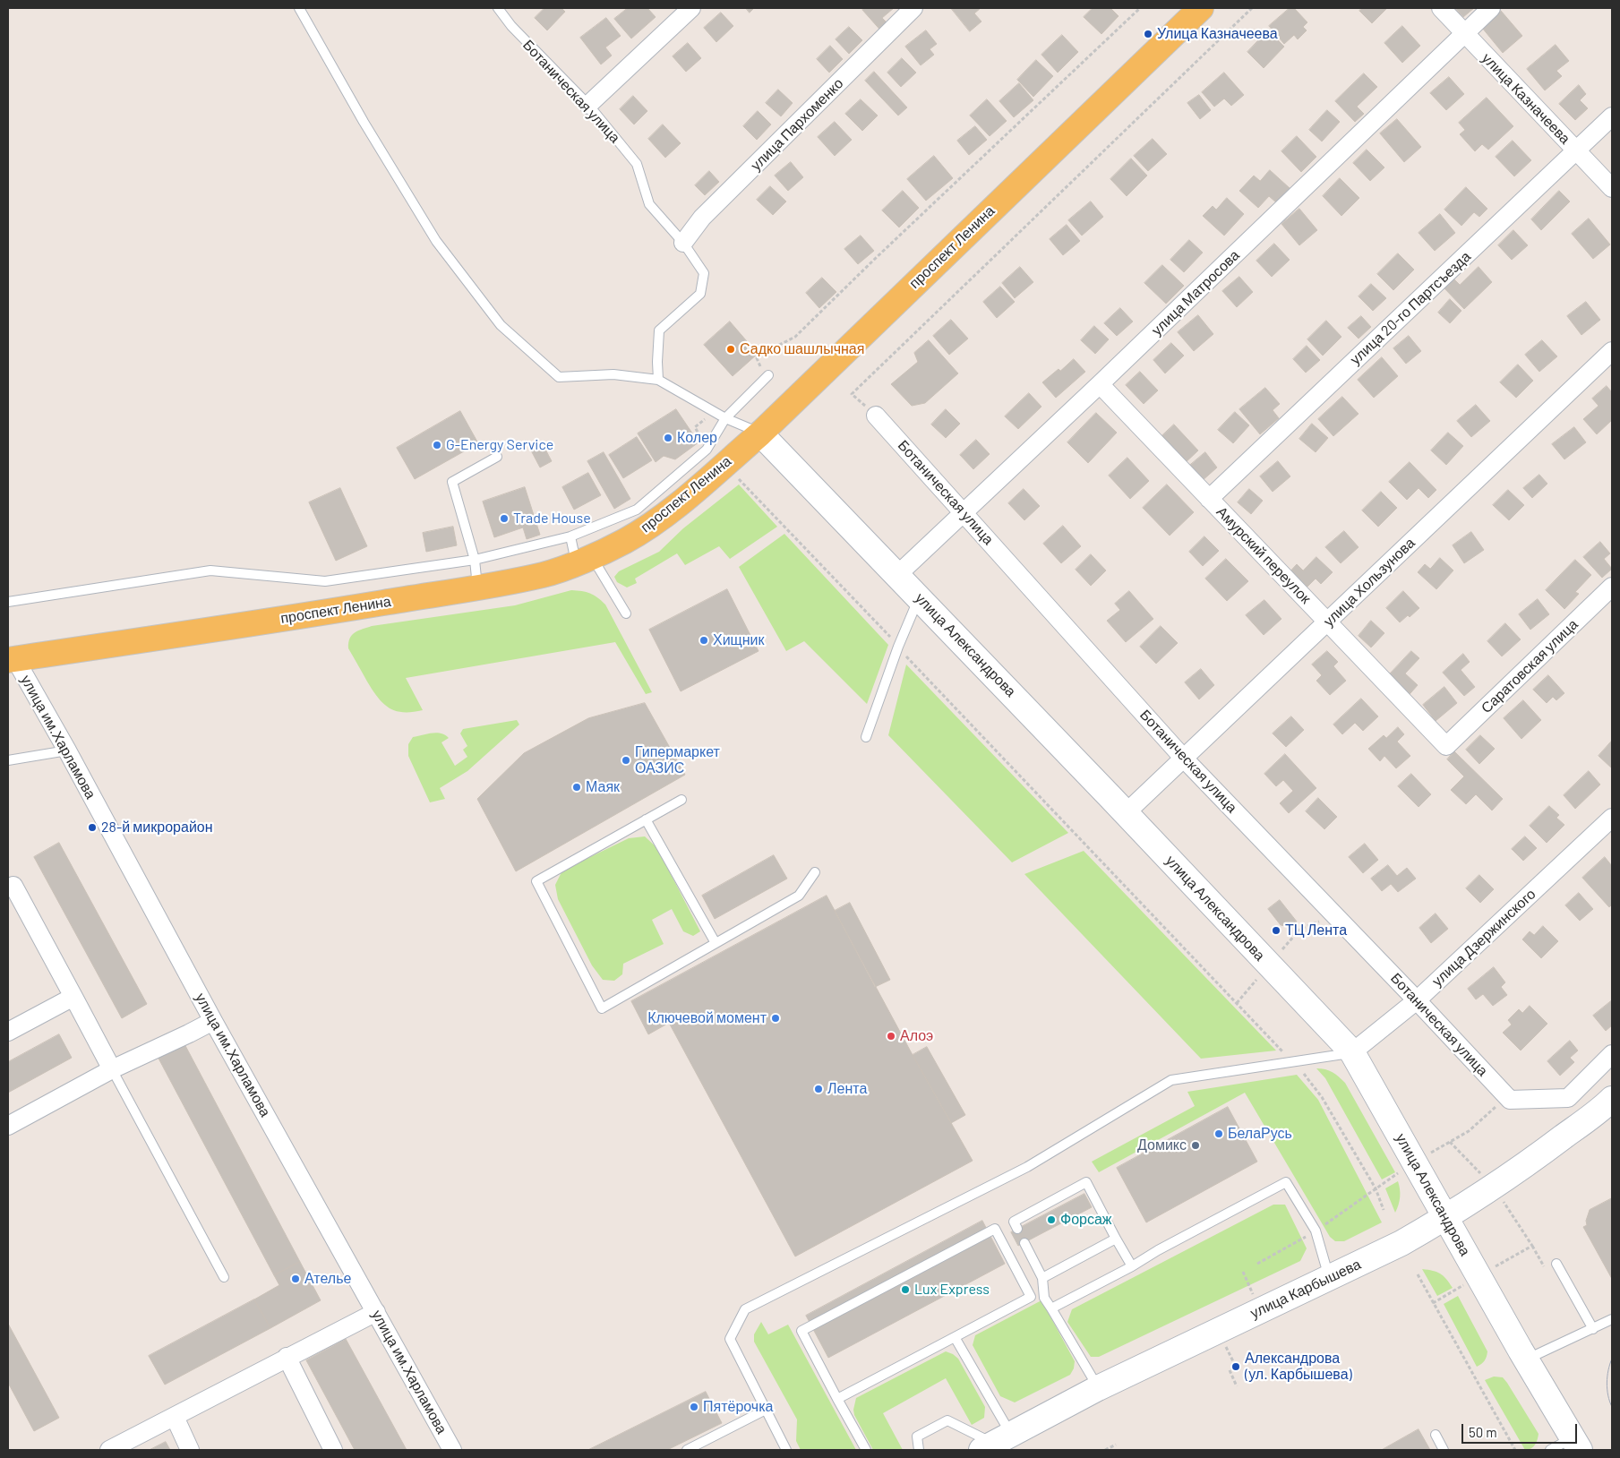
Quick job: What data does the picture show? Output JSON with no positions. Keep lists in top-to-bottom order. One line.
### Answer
{"streets":{"main road":["проспект Ленина","улица Александрова","улица Карбышева"],"street":["Ботаническая улица","улица Казначеева","улица Пархоменко","улица Матросова","улица 20-го Партсъезда","Амурский переулок","улица Хользунова","Саратовская улица","улица им.Харламова","улица Дзержинского"]},"crossings":[["Ботаническая улица","улица Пархоменко"],["Ботаническая улица","улица Матросова"],["Ботаническая улица","улица Хользунова"],["Ботаническая улица","улица Дзержинского"],["улица Казначеева","улица Матросова"],["улица Казначеева","улица 20-го Партсъезда"],["проспект Ленина","улица Александрова"],["проспект Ленина","улица им.Харламова"],["улица Матросова","Амурский переулок"],["улица Матросова","улица Александрова"],["улица 20-го Партсъезда","Амурский переулок"],["Амурский переулок","улица Хользунова"],["Амурский переулок","Саратовская улица"],["улица Хользунова","улица Александрова"],["улица Александрова","улица Дзержинского"],["улица Александрова","улица Карбышева"]],"places":["Улица Казначеева","Садко шашлычная","Колер","G-Energy Service","Trade House","Хищник","Гипермаркет ОАЗИС","Маяк","28-й микрорайон","ТЦ Лента","Ключевой момент","Алоэ","Лента","БелаРусь","Домикс","Форсаж","Ателье","Lux Express","Александрова (ул. Карбышева)","Пятёрочка"],"scale_bar":"50 m"}
